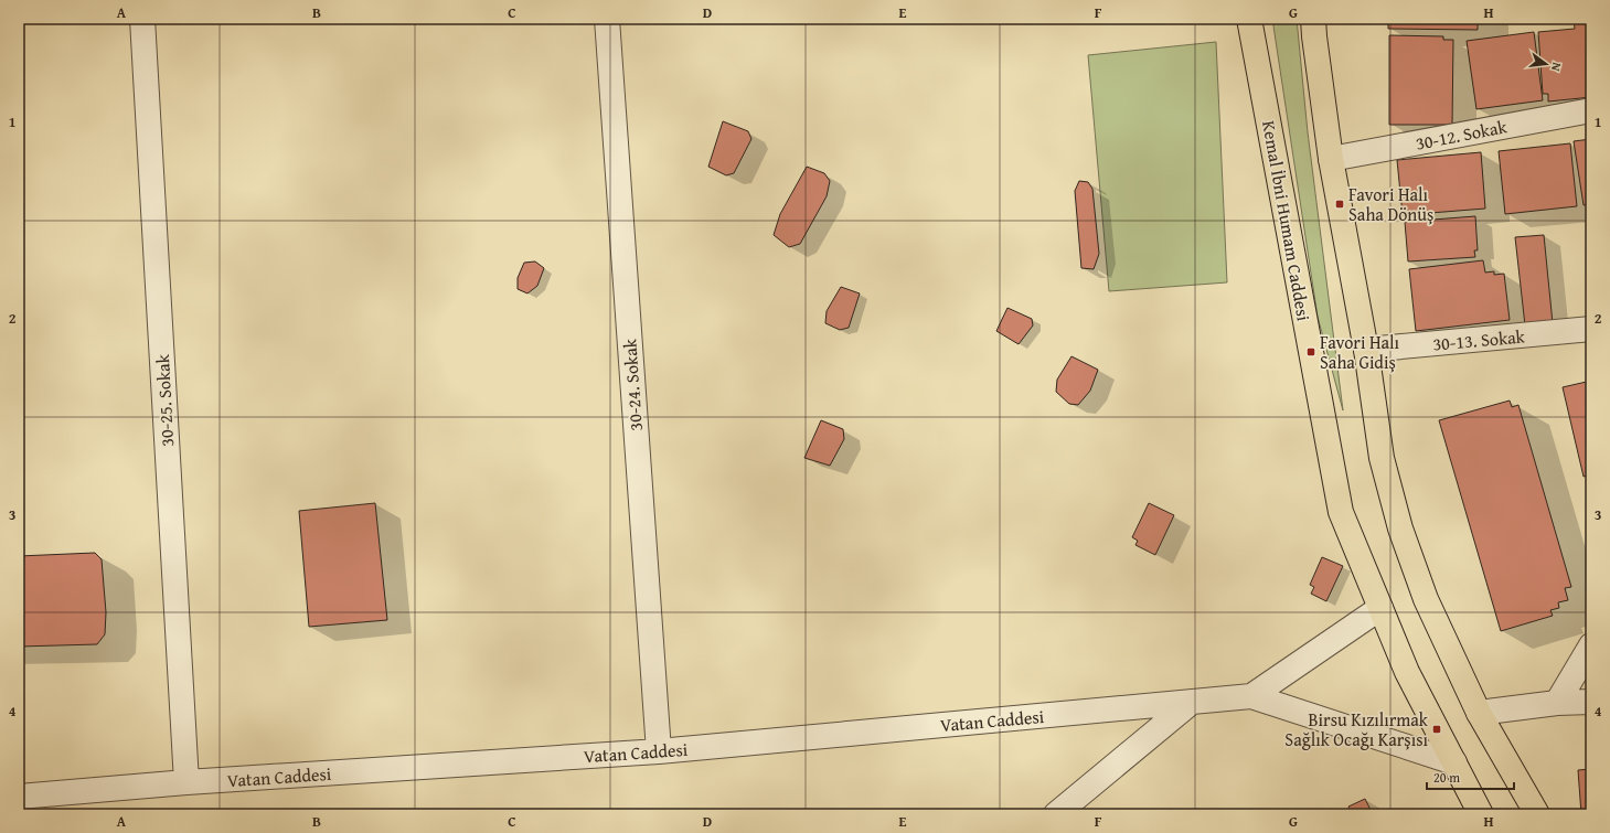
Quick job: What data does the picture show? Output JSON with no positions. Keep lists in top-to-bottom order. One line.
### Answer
{"streets":{"main road":["Kemal İbni Humam Caddesi"],"street":["30-12. Sokak","30-13. Sokak","30-24. Sokak","30-25. Sokak","Vatan Caddesi"]},"crossings":[["Kemal İbni Humam Caddesi","Vatan Caddesi"],["30-24. Sokak","Vatan Caddesi"],["30-25. Sokak","Vatan Caddesi"]],"places":{"transit":["Favori Halı Saha Dönüş","Favori Halı Saha Gidiş","Birsu Kızılırmak Sağlık Ocağı Karşısı"]},"scale_bar":"20 m","north":"right","grid":{"columns":["A","B","C","D","E","F","G","H"],"rows":["1","2","3","4"]}}
